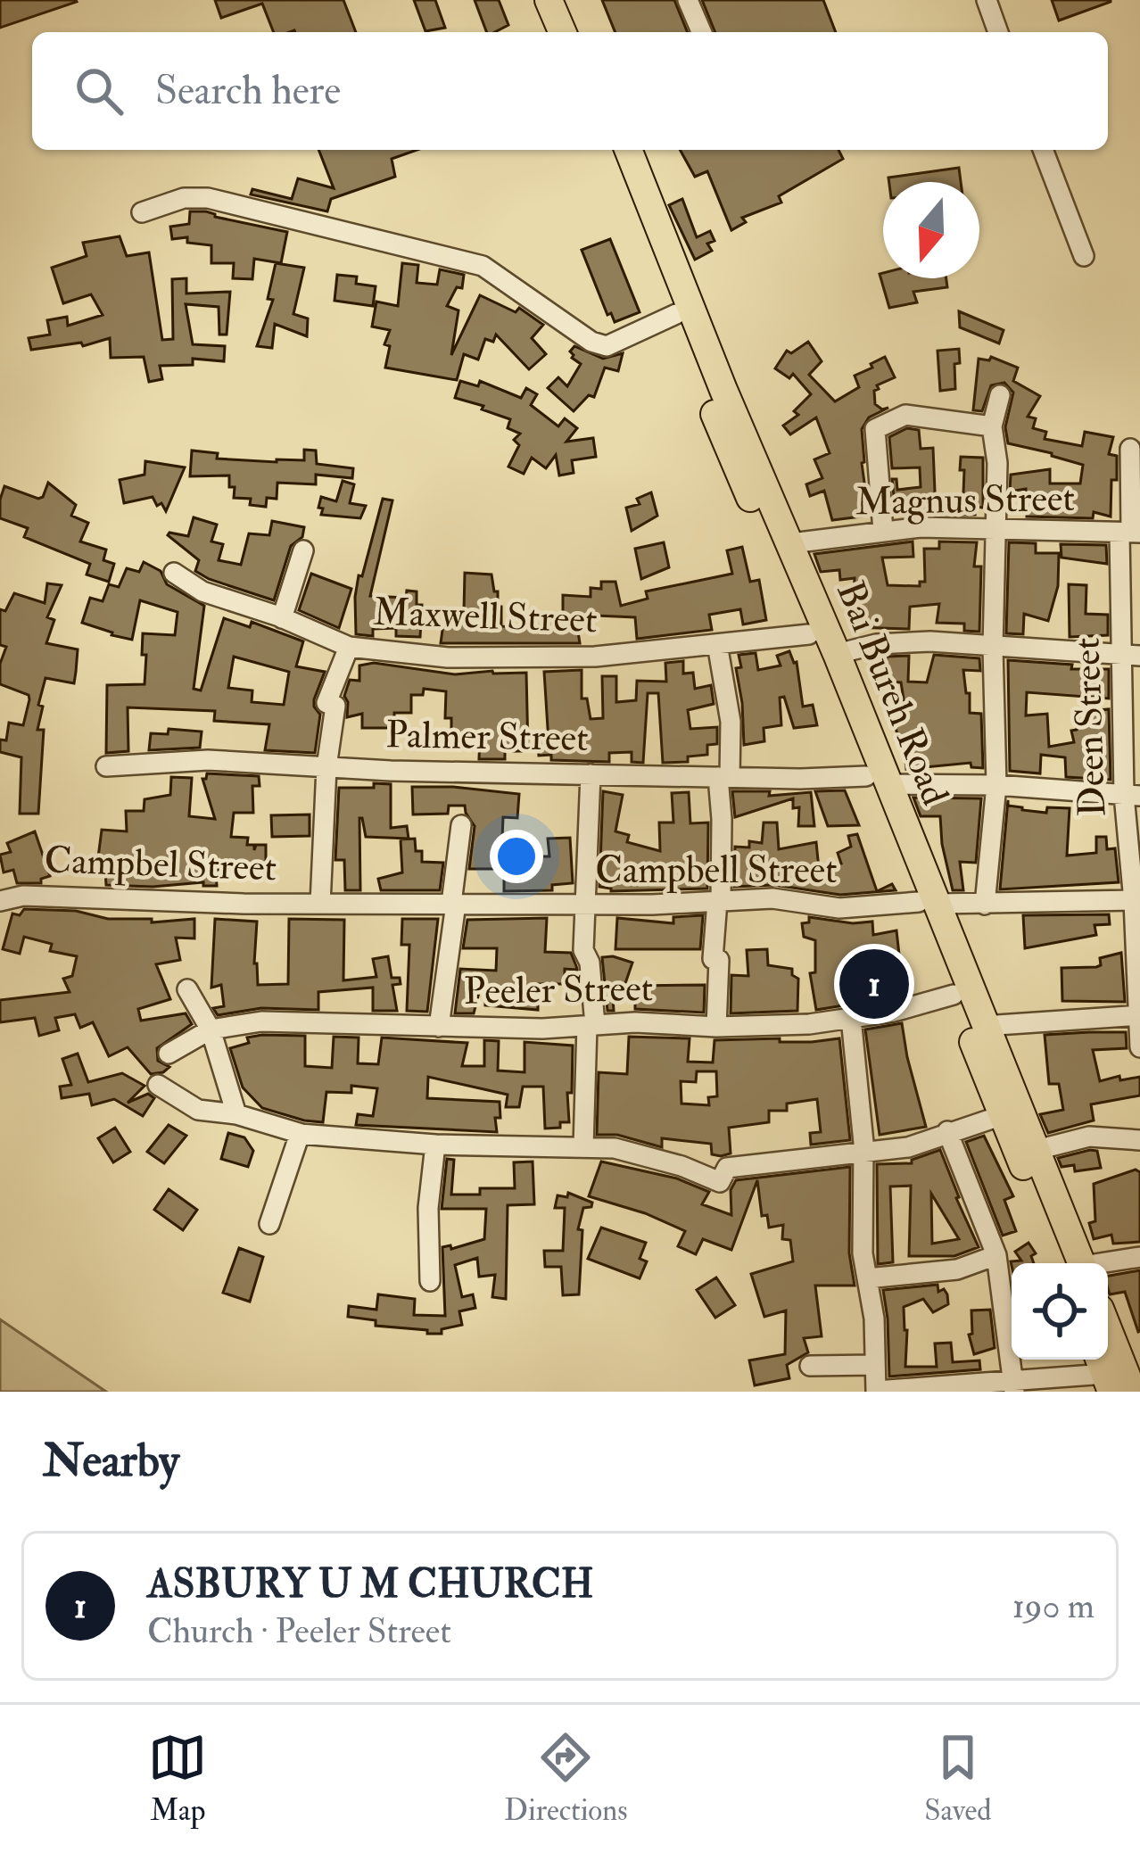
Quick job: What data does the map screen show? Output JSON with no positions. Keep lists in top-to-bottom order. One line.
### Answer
{"streets":{"highway":["Bai Bureh Road"],"street":["Magnus Street","Maxwell Street","Deen Street","Palmer Street","Campbel Street","Campbell Street","Peeler Street"]},"crossings":[["Magnus Street","Bai Bureh Road"],["Magnus Street","Deen Street"],["Maxwell Street","Bai Bureh Road"],["Bai Bureh Road","Palmer Street"],["Bai Bureh Road","Campbell Street"],["Bai Bureh Road","Peeler Street"],["Deen Street","Palmer Street"],["Deen Street","Campbell Street"],["Campbel Street","Campbell Street"]],"north":"bottom","page":{"search":"Search here","pins":"1","heading":"Nearby","list":[{"mark":"1","name":"ASBURY U M CHURCH","note":"Church · Peeler Street","value":"190 m"}],"nav":["Map","Directions","Saved"]}}
